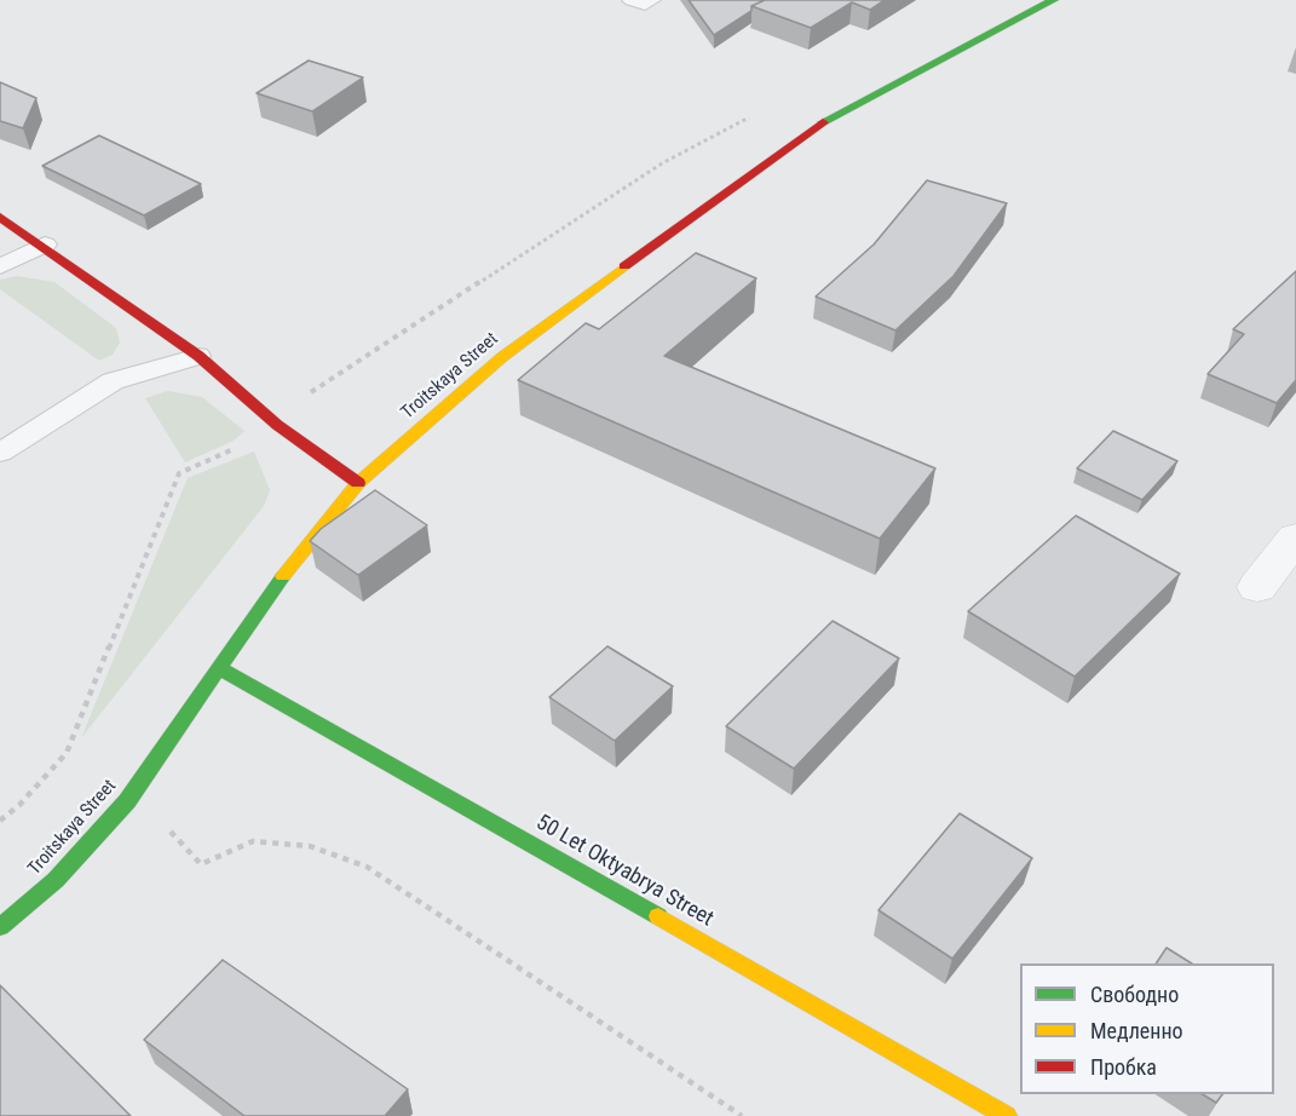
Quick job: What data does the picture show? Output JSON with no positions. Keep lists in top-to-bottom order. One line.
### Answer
{"streets":{"main road":["Troitskaya Street","50 Let Oktyabrya Street"]},"crossings":[["Troitskaya Street","50 Let Oktyabrya Street"]],"legend":["Свободно","Медленно","Пробка"]}
